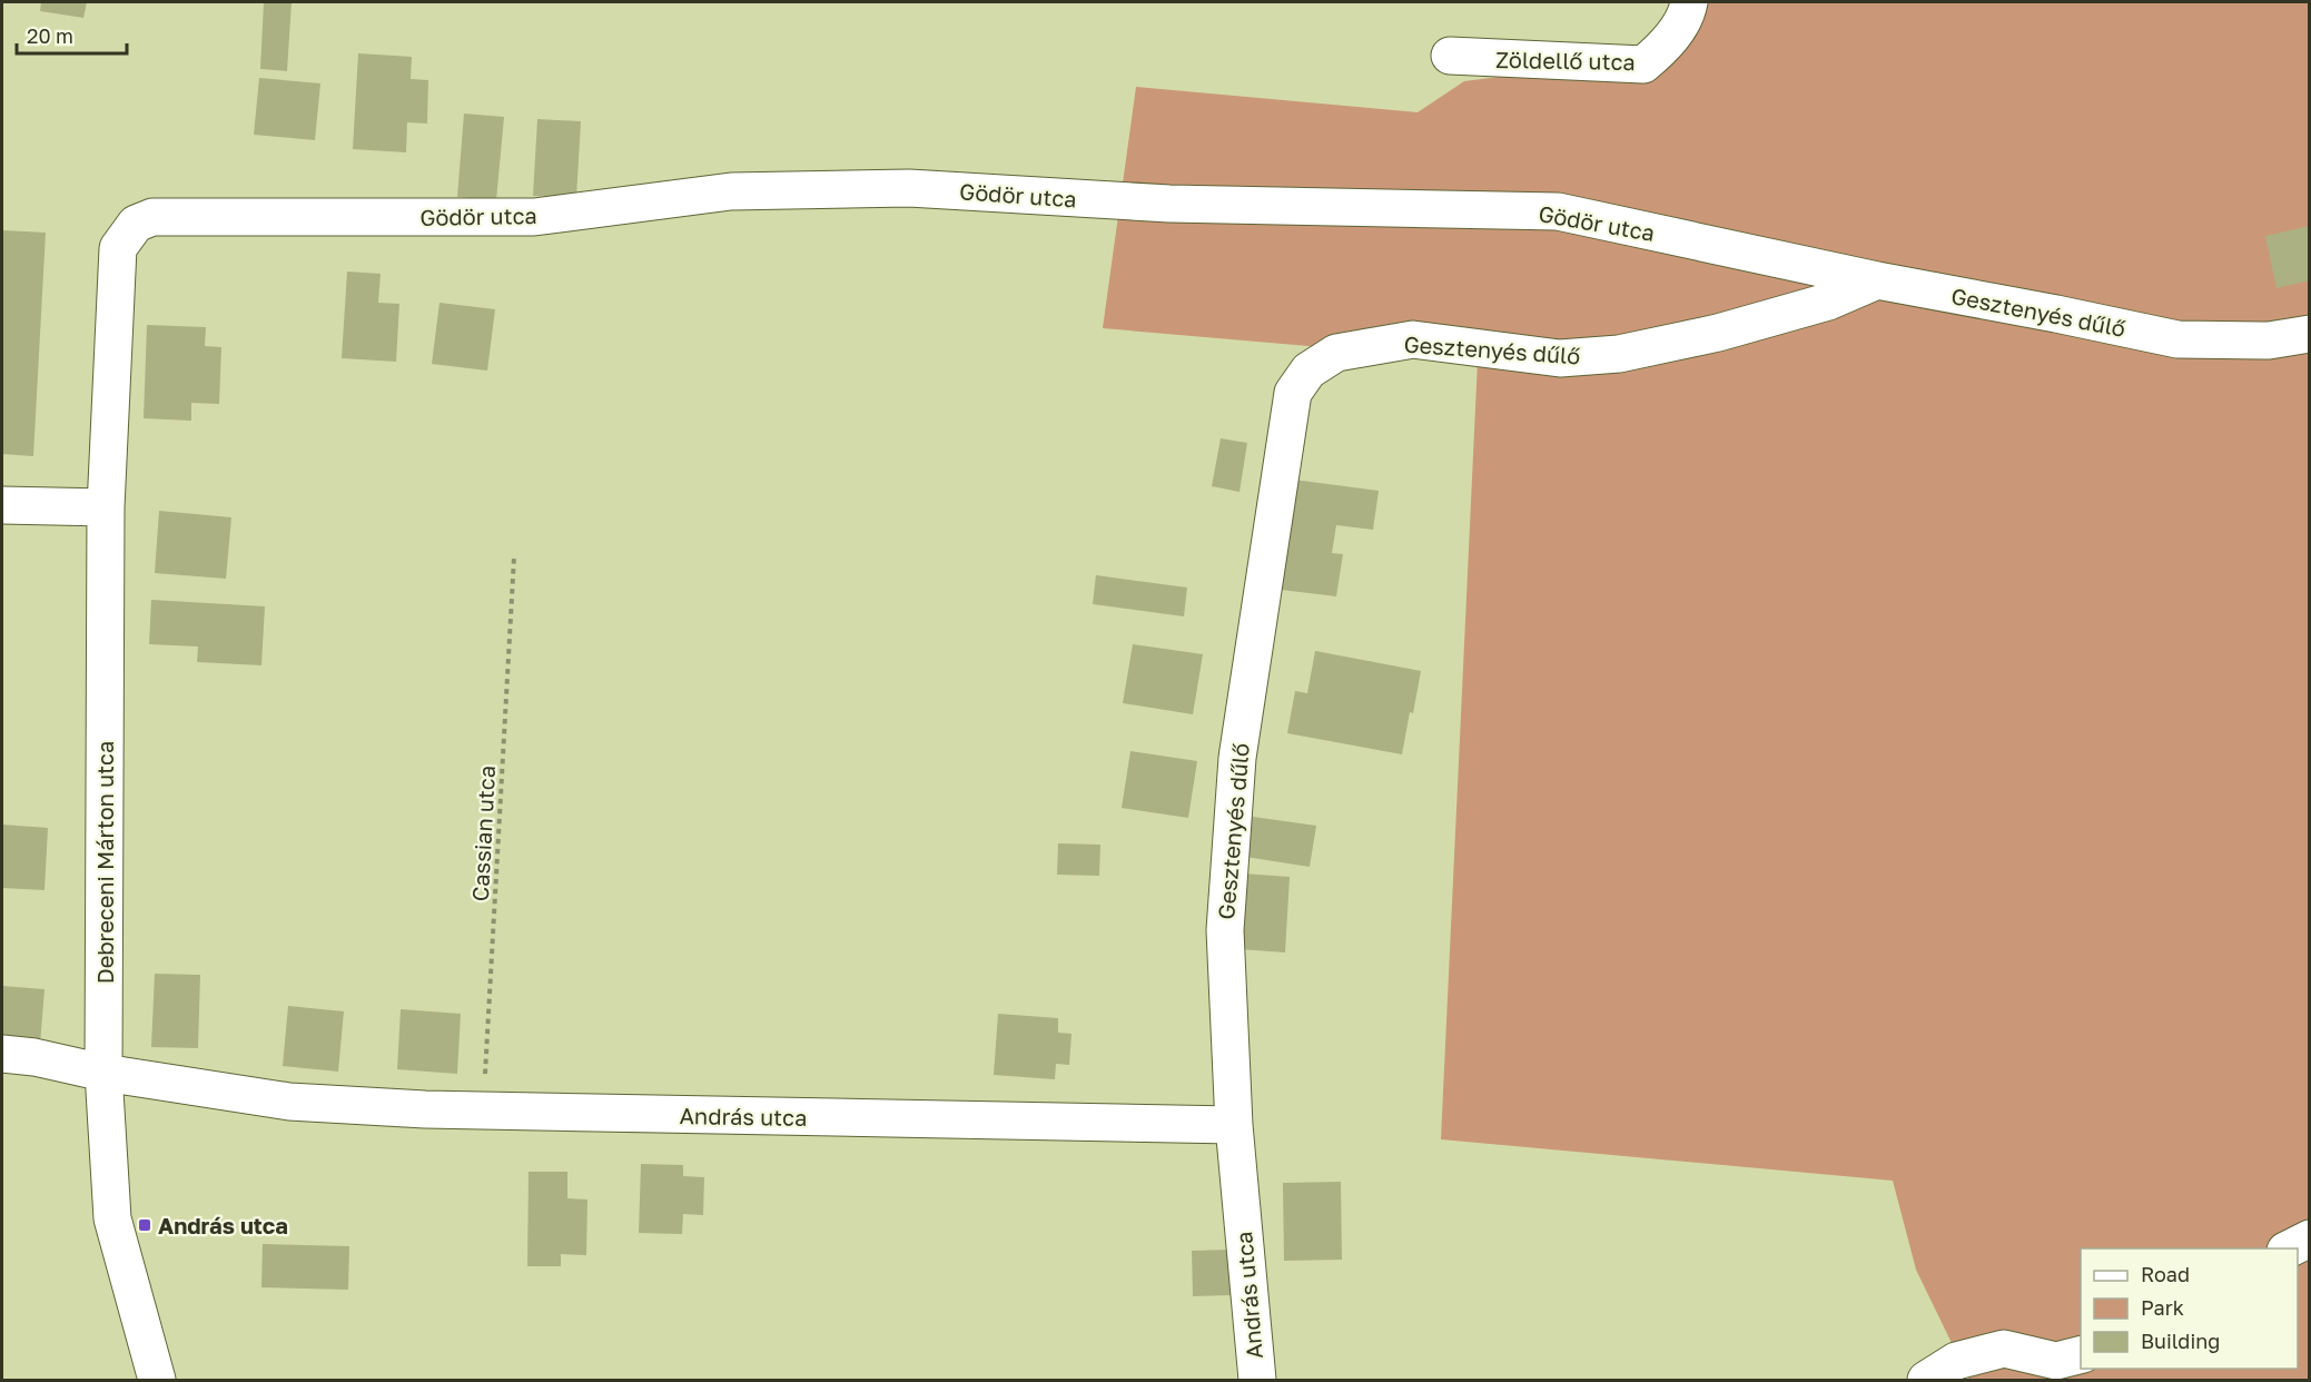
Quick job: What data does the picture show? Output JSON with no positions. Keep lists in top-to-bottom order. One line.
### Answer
{"streets":{"street":["Zöldellő utca","Gödör utca","Gesztenyés dűlő","Debreceni Márton utca","András utca"],"path":["Cassian utca"]},"crossings":[["Gödör utca","Gesztenyés dűlő"],["Gödör utca","Debreceni Márton utca"],["Gesztenyés dűlő","András utca"],["Cassian utca","András utca"],["Debreceni Márton utca","András utca"]],"places":{"transit":["András utca"]},"legend":["Road","Park","Building"],"scale_bar":"20 m"}
